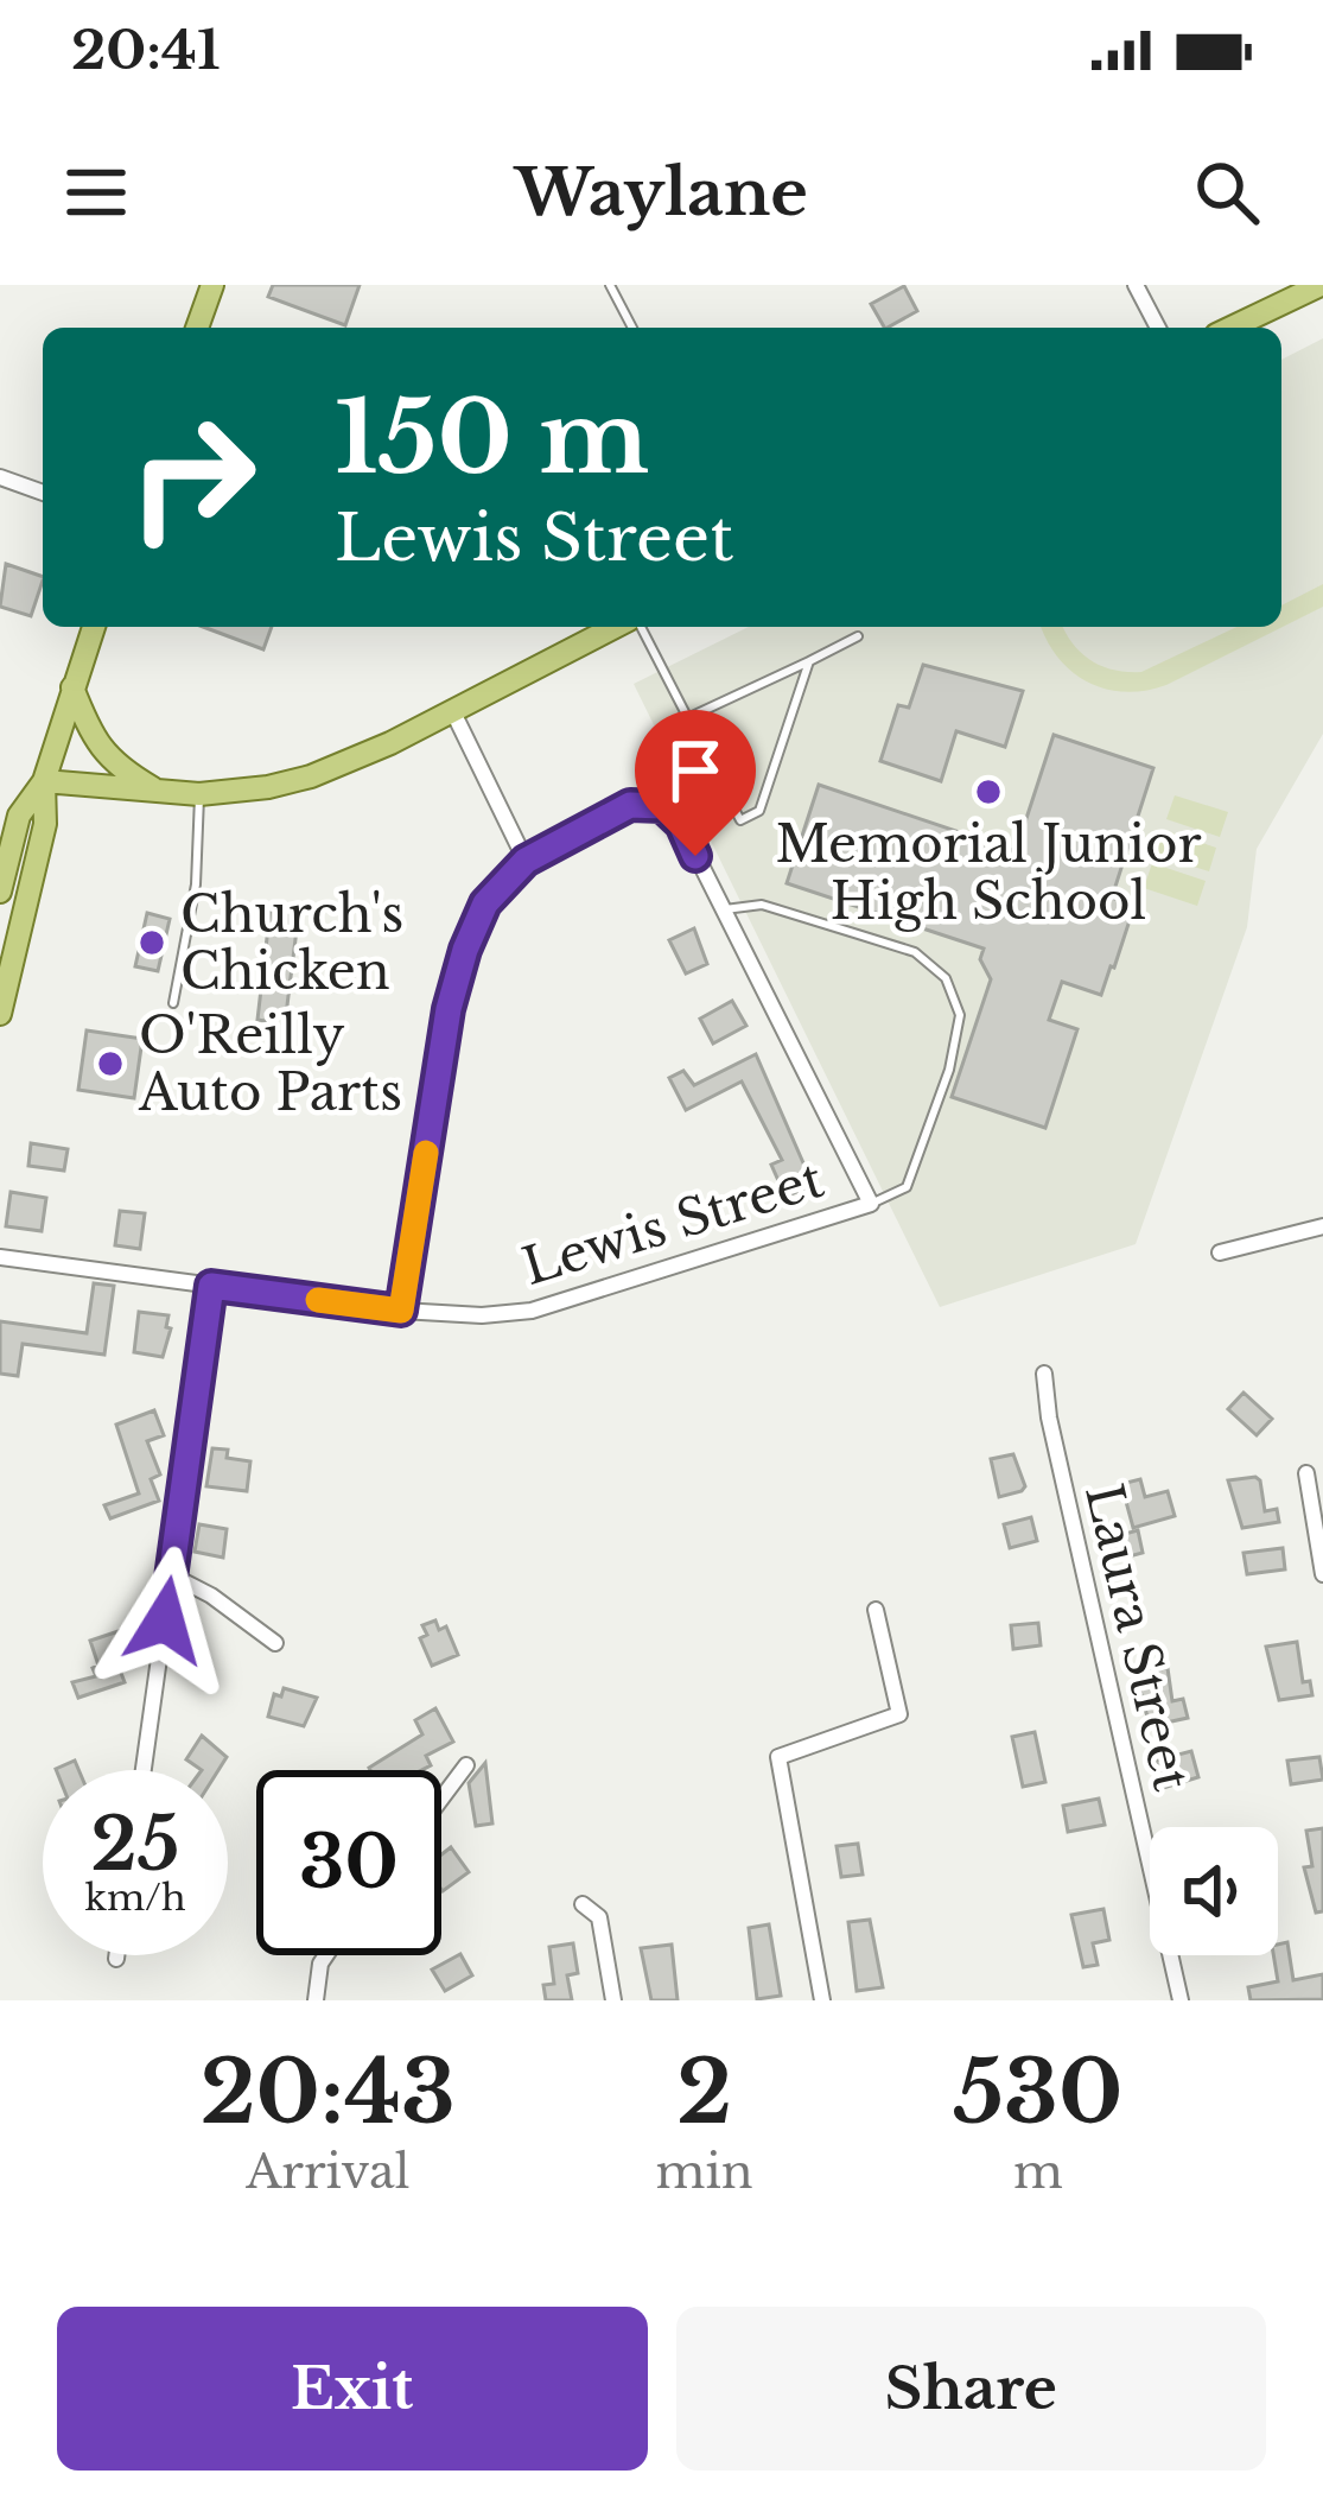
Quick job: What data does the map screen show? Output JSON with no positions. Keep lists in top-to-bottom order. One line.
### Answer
{"streets":{"street":["Lewis Street","Laura Street"]},"places":["Memorial Junior High School","Church's Chicken","O'Reilly Auto Parts"],"page":{"status":"20:41","header":"Waylane","turn":["150 m","Lewis Street"],"speed":"25 km/h","limit":"30","eta":["20:43","Arrival","2","min","530","m"],"buttons":["Exit","Share"]}}
